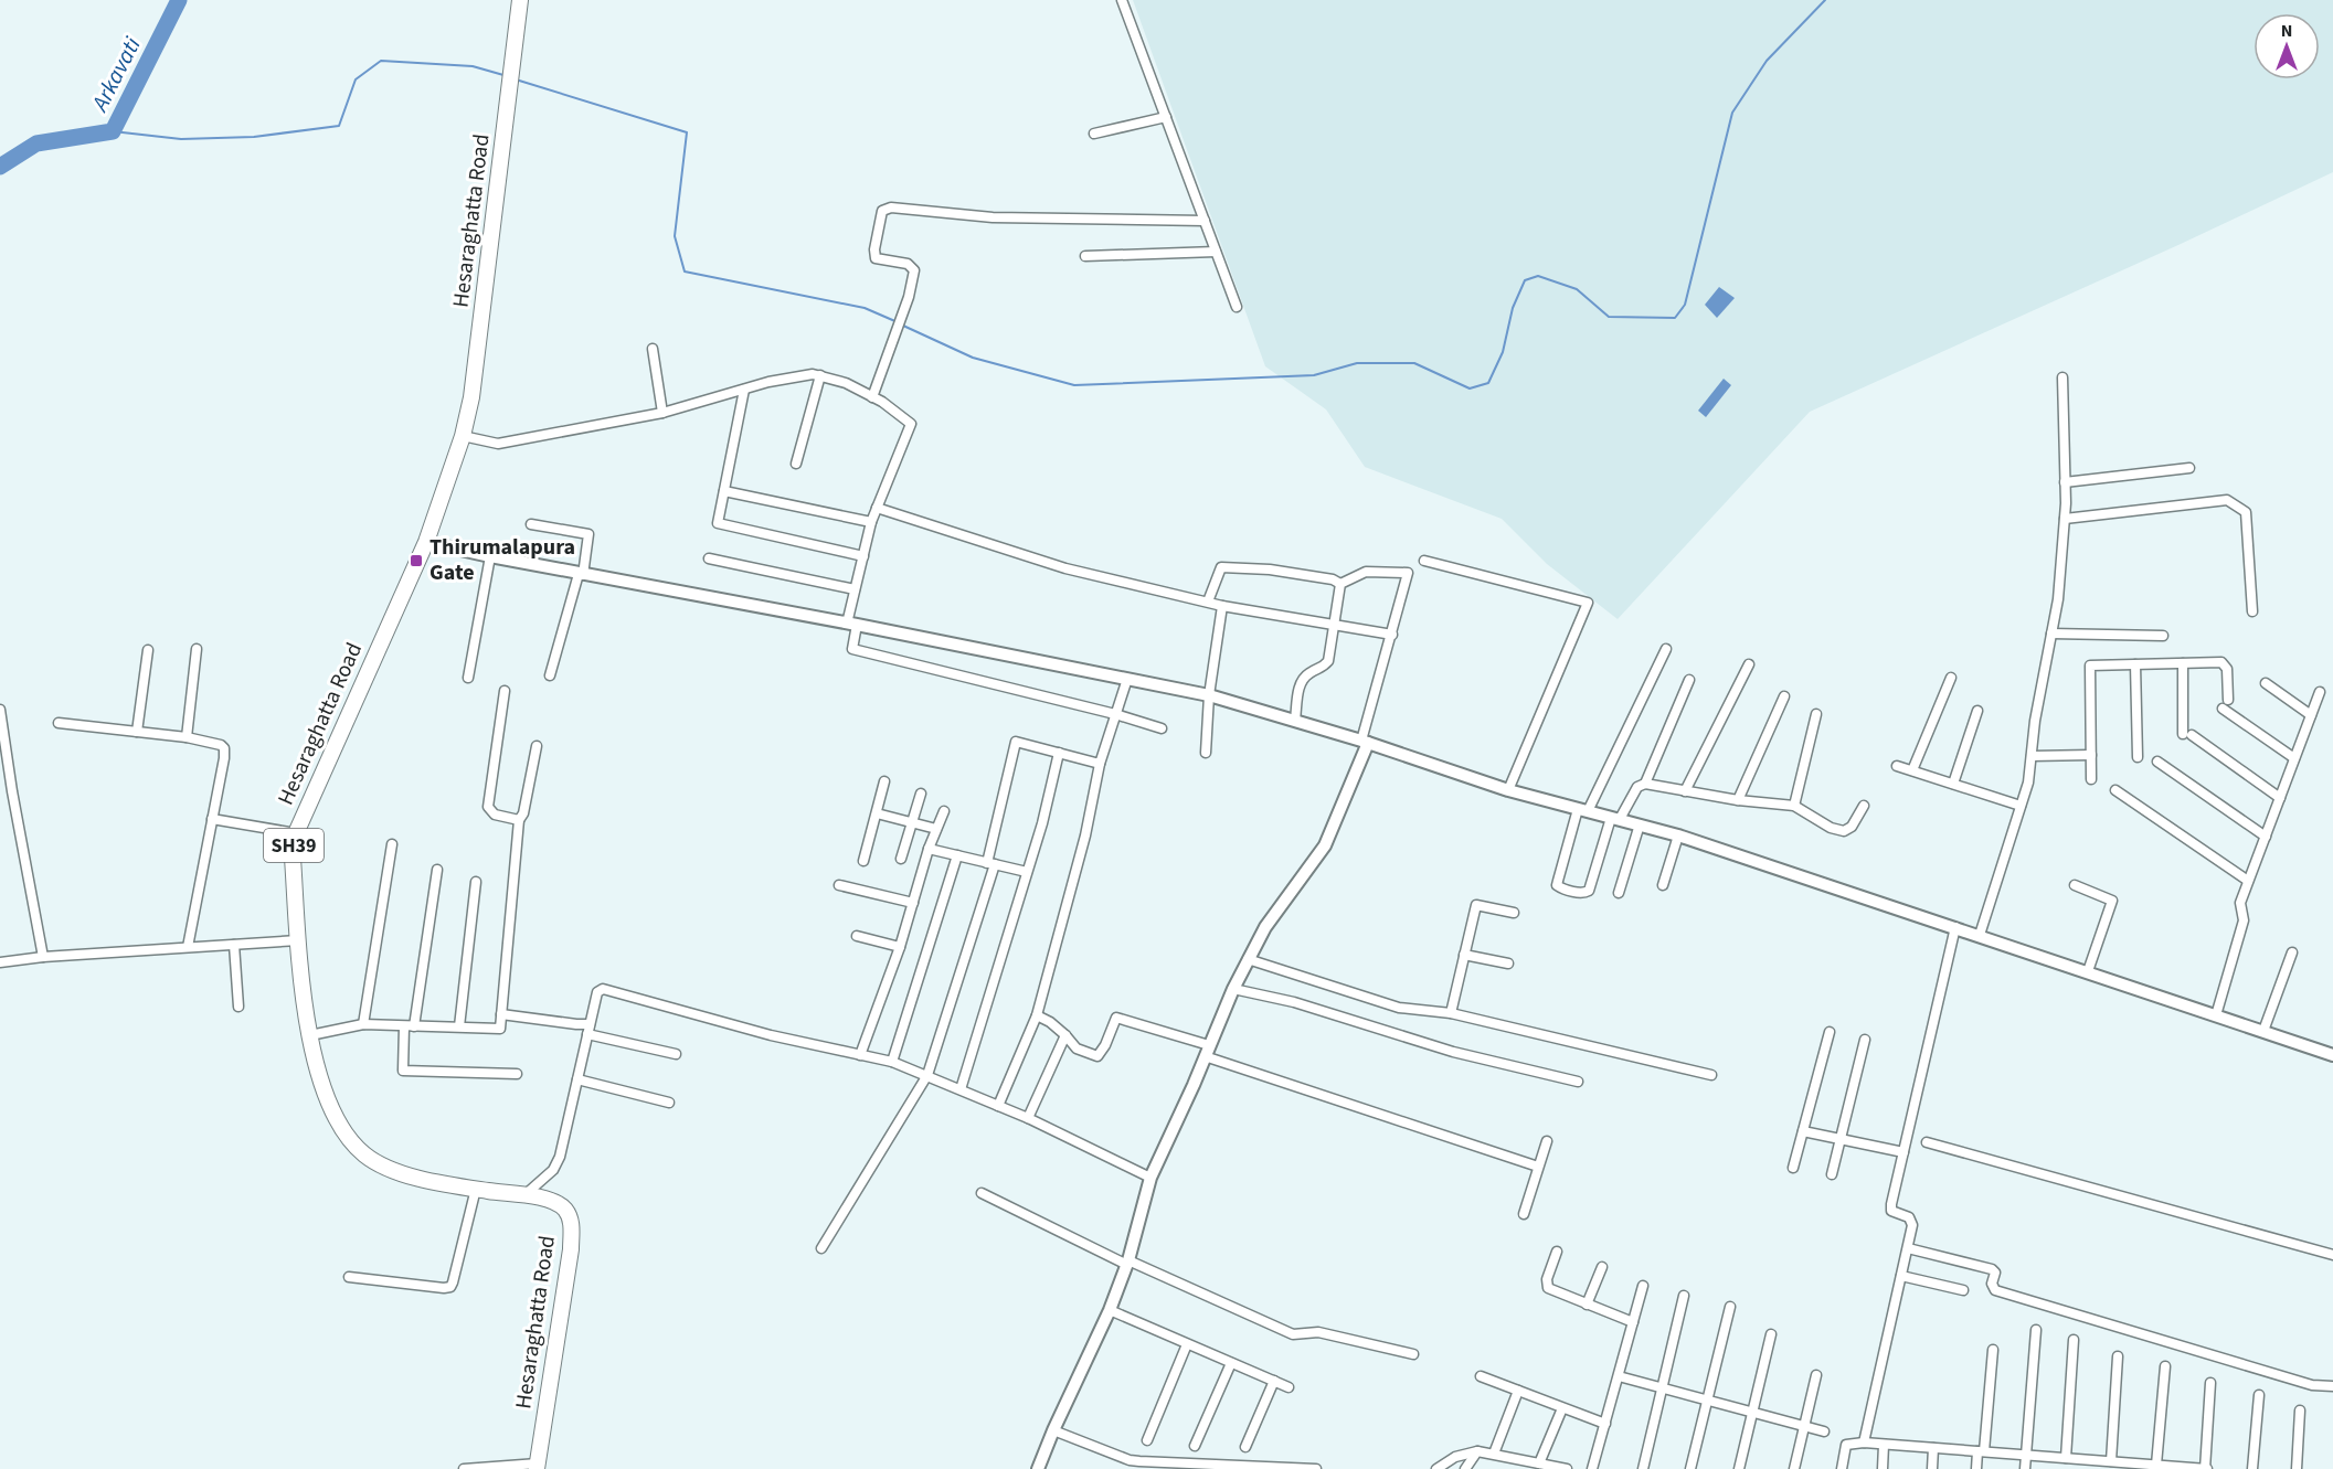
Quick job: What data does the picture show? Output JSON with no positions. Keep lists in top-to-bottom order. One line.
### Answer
{"streets":{"main road":["Hesaraghatta Road","SH39"]},"water":["Arkavati"],"places":{"transit":["Thirumalapura Gate"]},"north":"top"}
